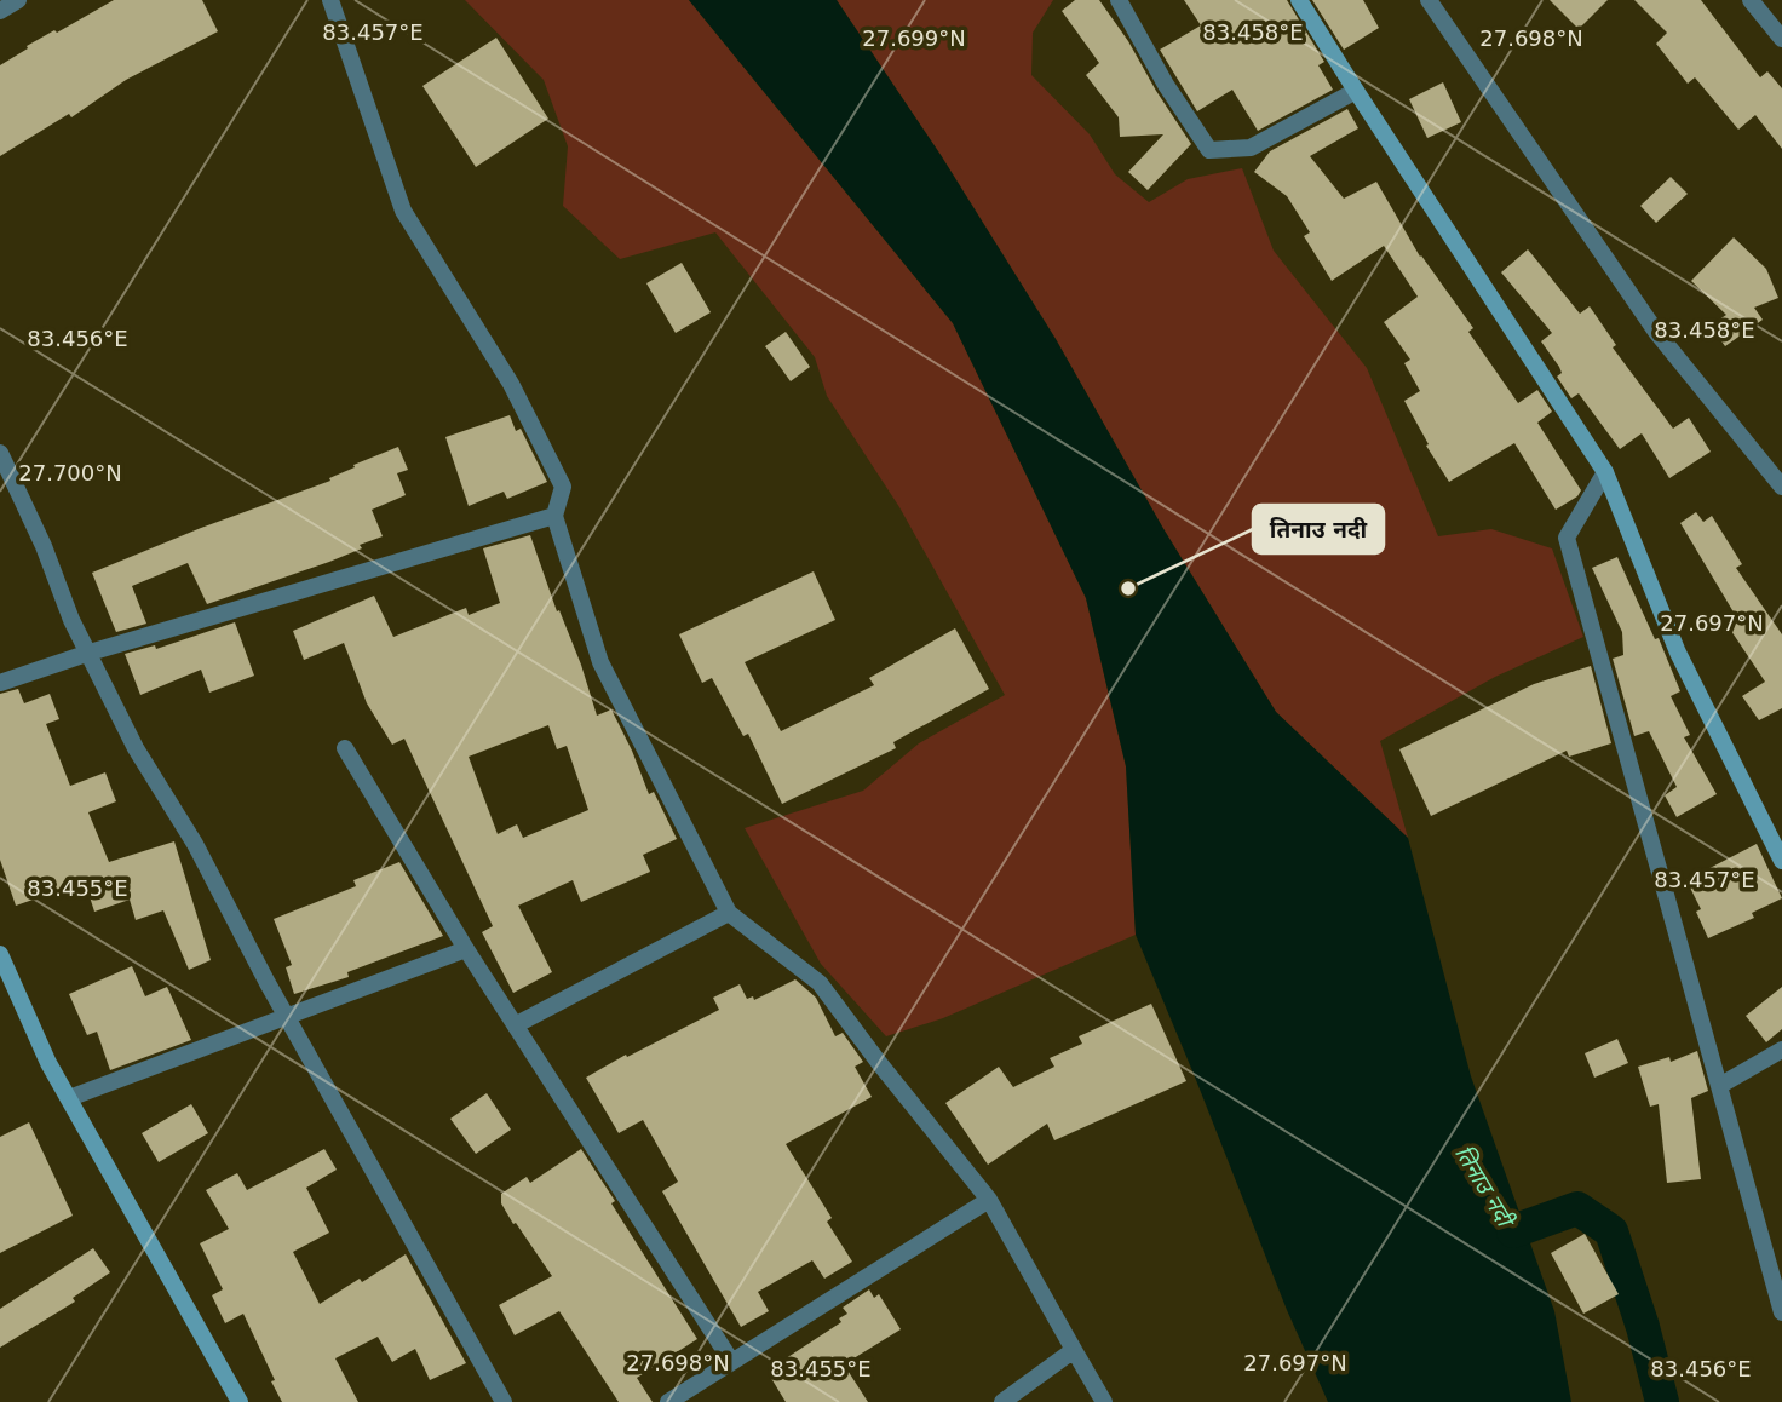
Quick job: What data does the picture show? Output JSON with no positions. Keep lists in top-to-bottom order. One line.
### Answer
{"water":["तिनाउ नदी"],"places":["तिनाउ नदी"],"coordinates":["83.457°E","83.458°E","27.699°N","27.698°N","83.456°E","27.700°N","27.697°N","83.455°E"]}
